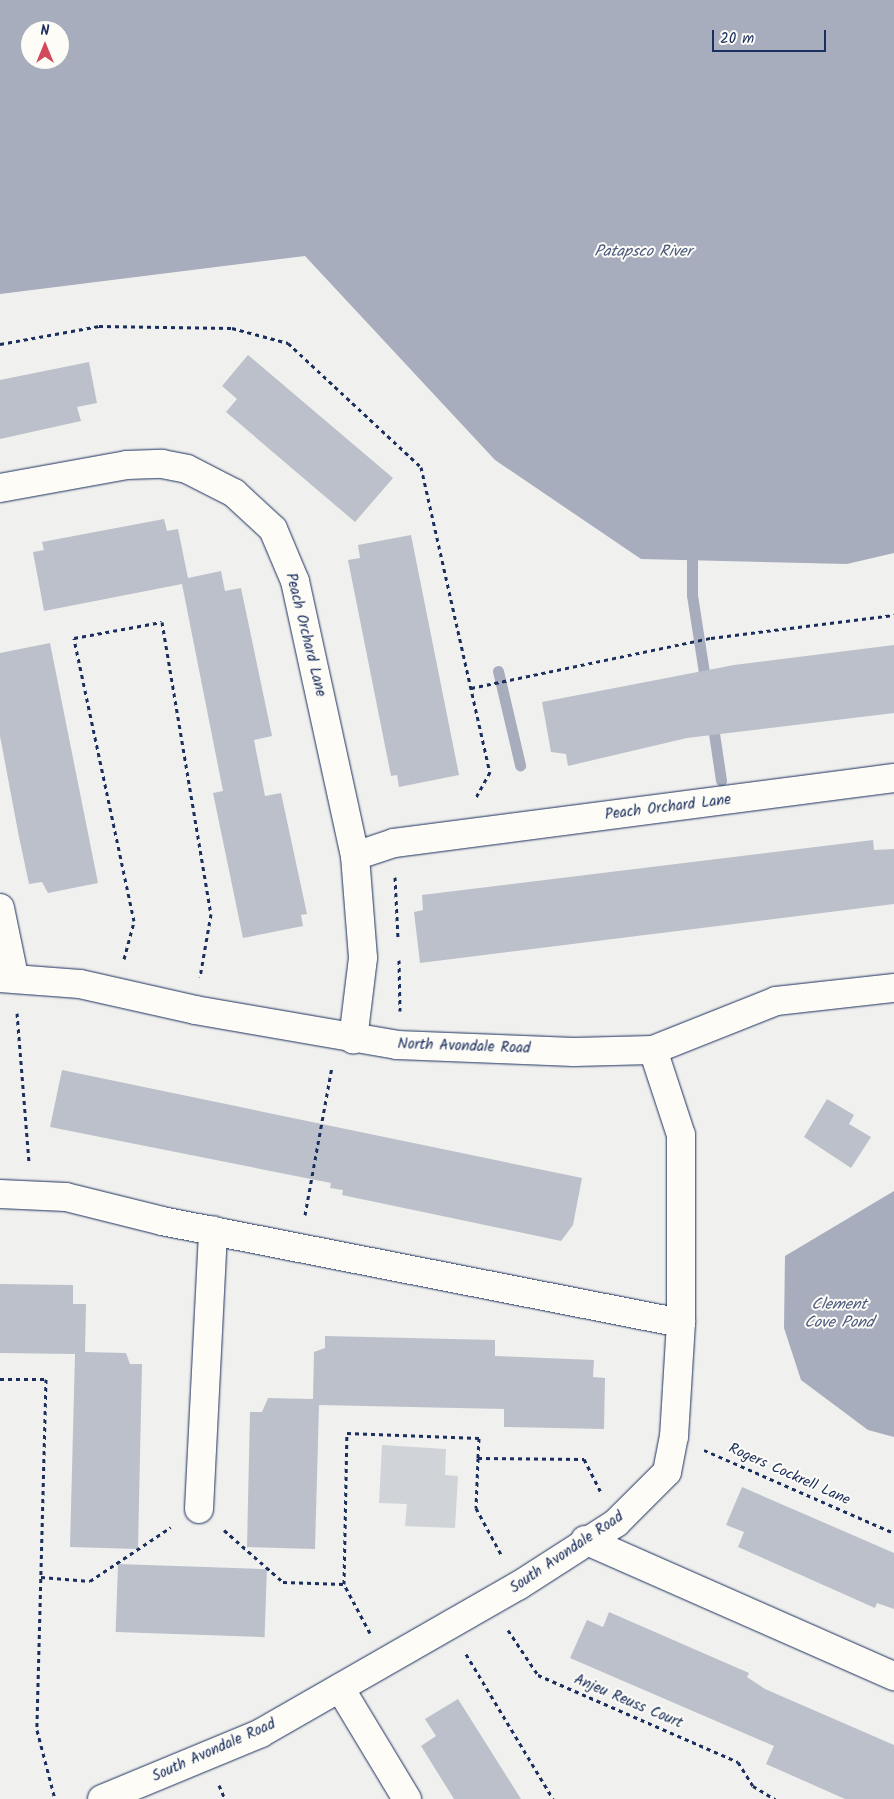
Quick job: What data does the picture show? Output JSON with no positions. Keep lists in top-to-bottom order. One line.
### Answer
{"streets":{"street":["Peach Orchard Lane","North Avondale Road","South Avondale Road"],"path":["Rogers Cockrell Lane","Anjeu Reuss Court"]},"crossings":[["Peach Orchard Lane","North Avondale Road"],["North Avondale Road","South Avondale Road"],["Rogers Cockrell Lane","South Avondale Road"],["South Avondale Road","Anjeu Reuss Court"]],"water":["Patapsco River","Clement Cove Pond"],"scale_bar":"20 m","north":"top"}
